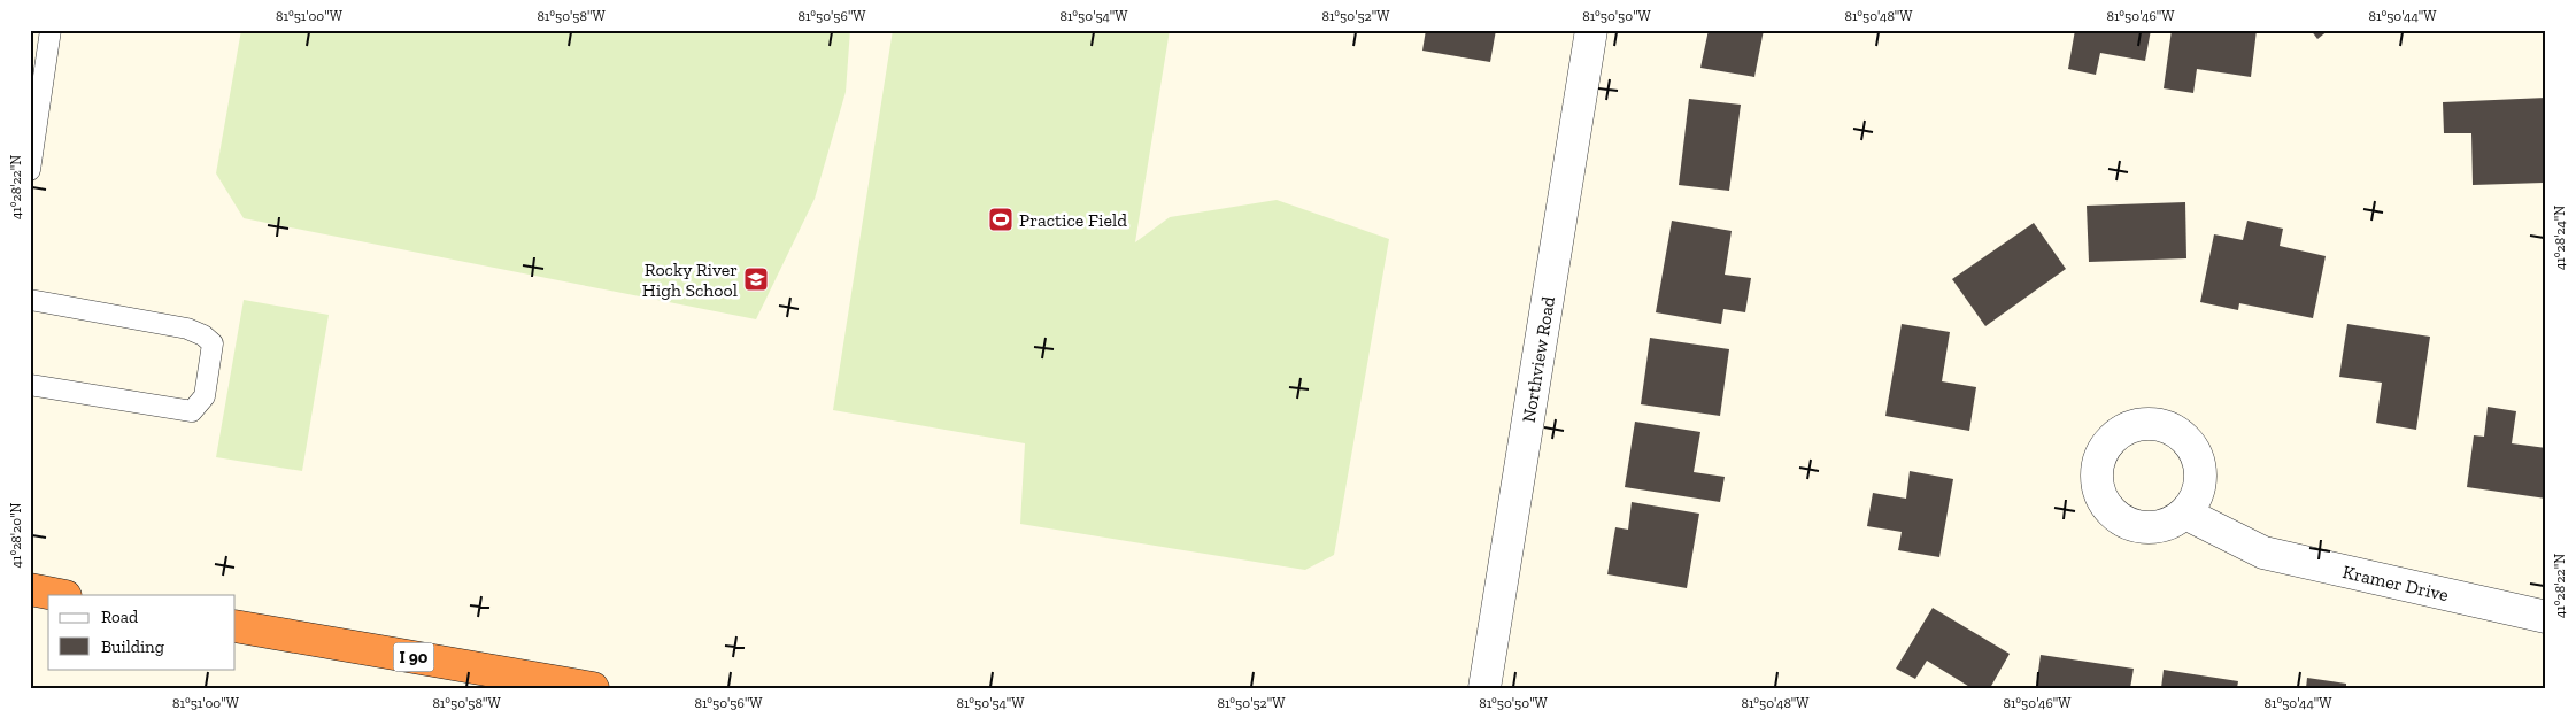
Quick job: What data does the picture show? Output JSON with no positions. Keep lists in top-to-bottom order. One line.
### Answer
{"streets":{"highway":["I 90"],"street":["Northview Road","Kramer Drive"]},"places":{"sports":["Practice Field"],"school or university":["Rocky River High School"]},"legend":["Road","Building"],"coordinates":["81°51'00\"W","81°50'58\"W","81°50'56\"W","81°50'54\"W","81°50'52\"W","81°50'50\"W","81°50'48\"W","81°50'46\"W","81°50'44\"W","41°28'22\"N","41°28'24\"N","41°28'20\"N"]}
